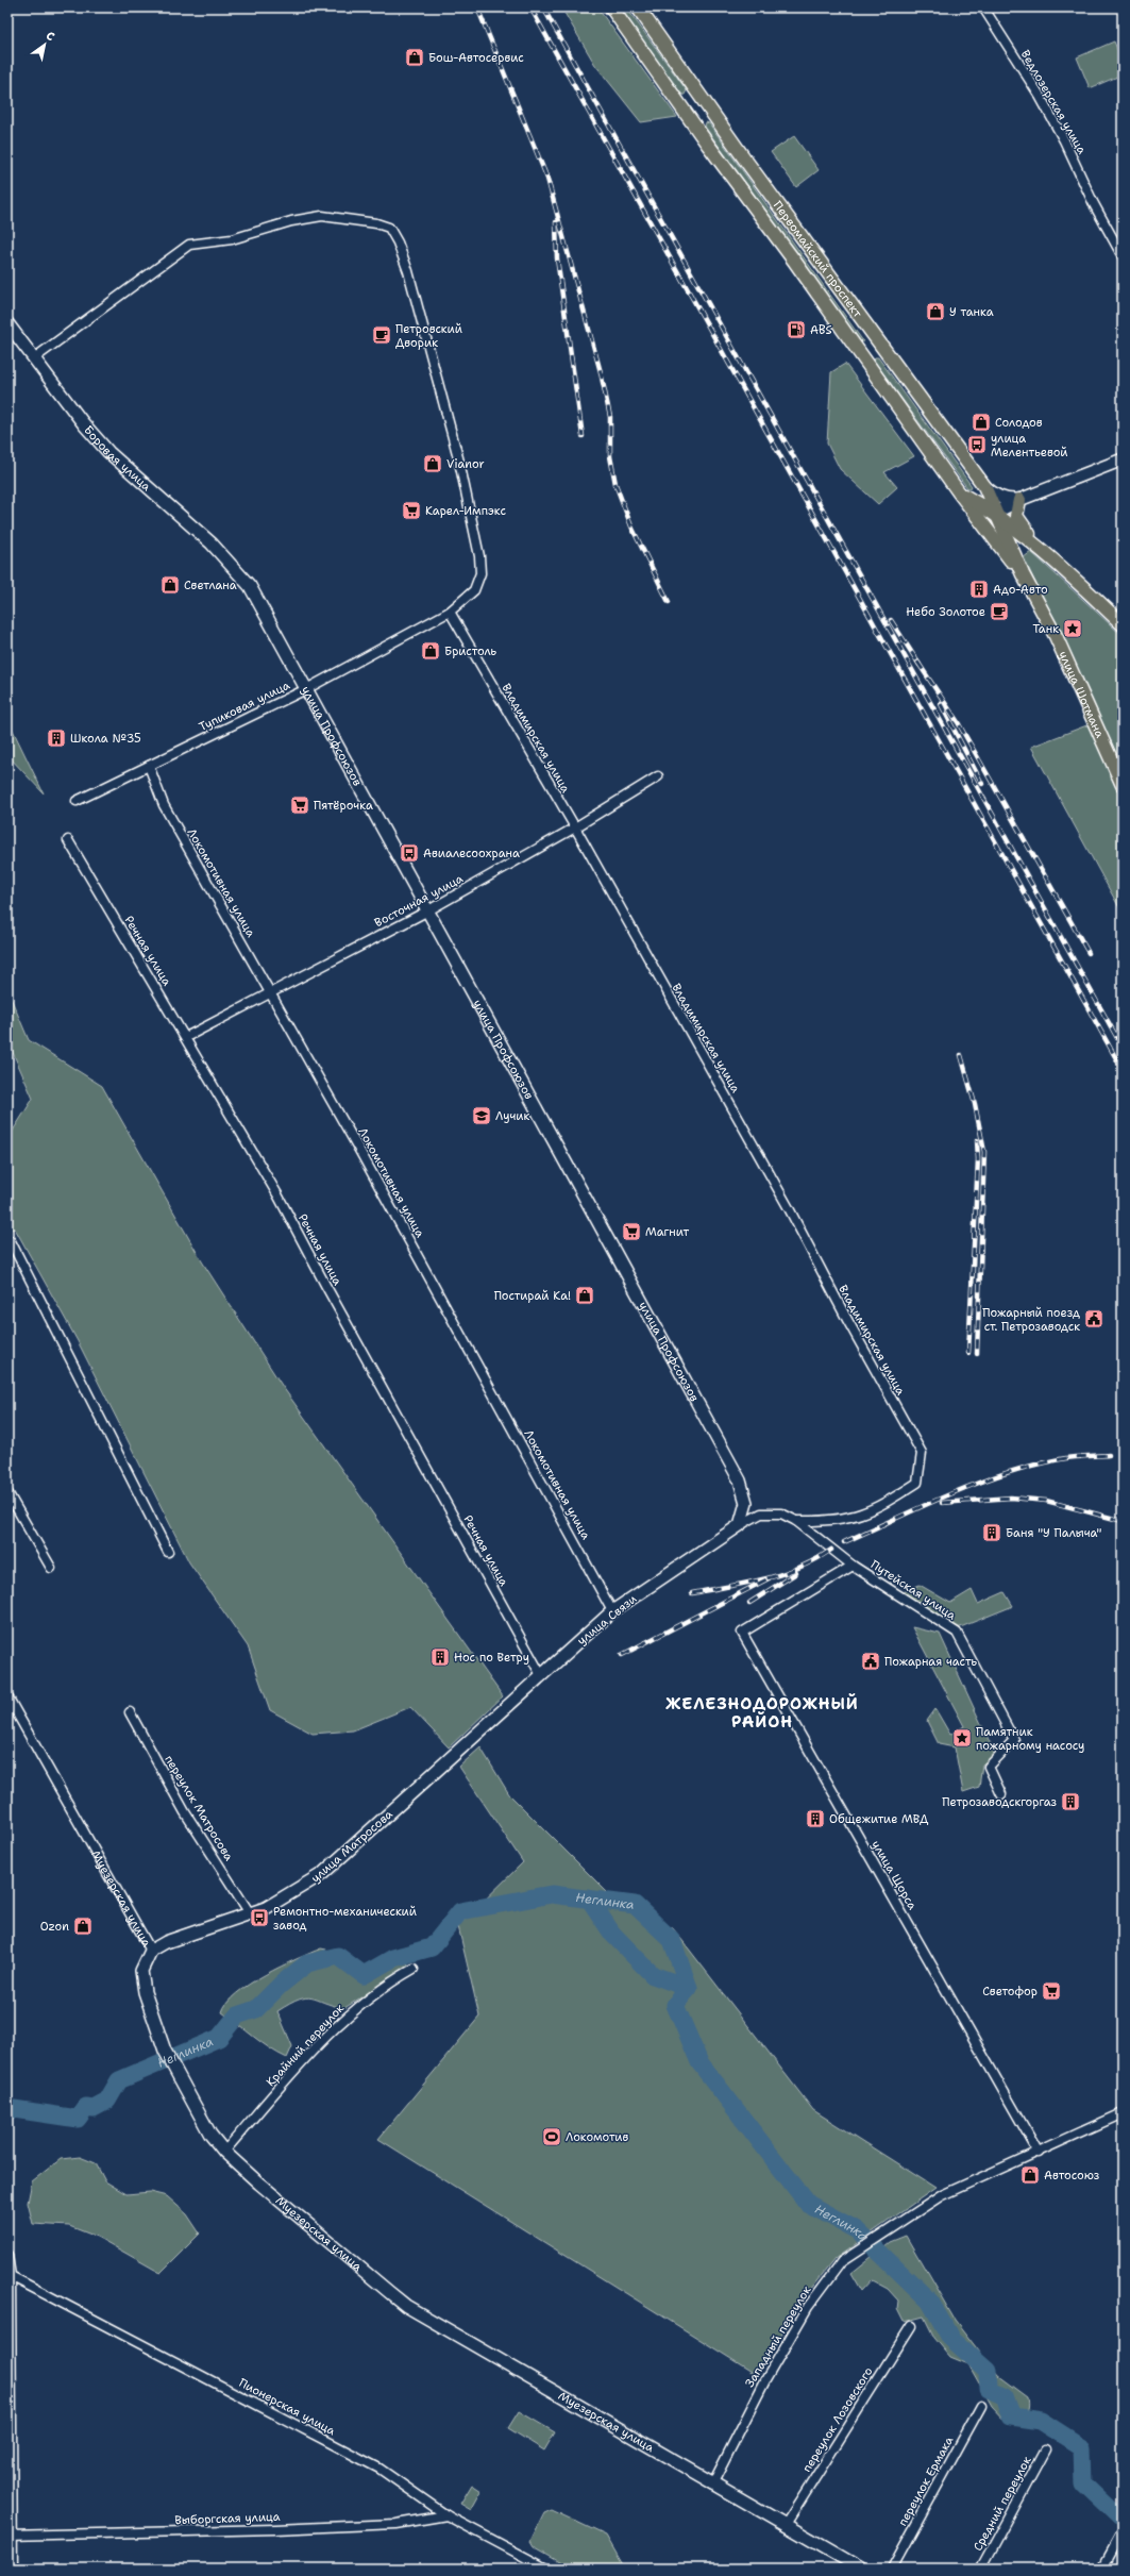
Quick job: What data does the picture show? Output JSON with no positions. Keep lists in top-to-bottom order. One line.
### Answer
{"streets":{"main road":["Первомайский проспект","Боровая улица","улица Шотмана","улица Профсоюзов","улица Связи","улица Матросова","Муезерская улица"],"street":["Ведлозерская улица","Тупиковая улица","Владимирская улица","Локомотивная улица","Восточная улица","Речная улица","Путейская улица","переулок Матросова","улица Щорса","Крайний переулок","Западный переулок","Пионерская улица","переулок Лозовского","переулок Ермака","Средний переулок","Выборгская улица"]},"crossings":[["Первомайский проспект","улица Шотмана"],["Боровая улица","Тупиковая улица"],["Боровая улица","улица Профсоюзов"],["Тупиковая улица","улица Профсоюзов"],["Тупиковая улица","Владимирская улица"],["Тупиковая улица","Локомотивная улица"],["улица Профсоюзов","Восточная улица"],["улица Профсоюзов","Путейская улица"],["улица Профсоюзов","улица Связи"],["Владимирская улица","Восточная улица"],["Владимирская улица","Путейская улица"],["Локомотивная улица","Восточная улица"],["Локомотивная улица","улица Связи"],["Восточная улица","Речная улица"],["Речная улица","улица Связи"],["Путейская улица","улица Связи"],["Путейская улица","улица Щорса"],["улица Связи","улица Матросова"],["переулок Матросова","улица Матросова"],["улица Матросова","Муезерская улица"],["улица Щорса","Западный переулок"],["Муезерская улица","Крайний переулок"],["Муезерская улица","Западный переулок"],["Муезерская улица","переулок Лозовского"],["Пионерская улица","Выборгская улица"]],"districts":["ЖЕЛЕЗНОДОРОЖНЫЙ РАЙОН"],"water":["Неглинка"],"places":{"shop":["Бош-Автосервис","У танка","Солодов","Vianor","Светлана","Бристоль","Постирай Ка!","Ozon","Автосоюз"],"fuel station":["ABS"],"cafe":["Петровский Дворик","Небо Золотое"],"bus stop":["улица Мелентьевой","Авиалесоохрана","Ремонтно-механический завод"],"supermarket":["Карел-Импэкс","Пятёрочка","Магнит","Светофор"],"building":["Адо-Авто","Школа №35","Баня \"У Палыча\"","Нос по Ветру","Петрозаводскгоргаз","Общежитие МВД"],"place":["Танк","Памятник пожарному насосу"],"school or university":["Лучик"],"public building":["Пожарный поезд ст. Петрозаводск","Пожарная часть"],"sports":["Локомотив"]},"north":"top right"}
